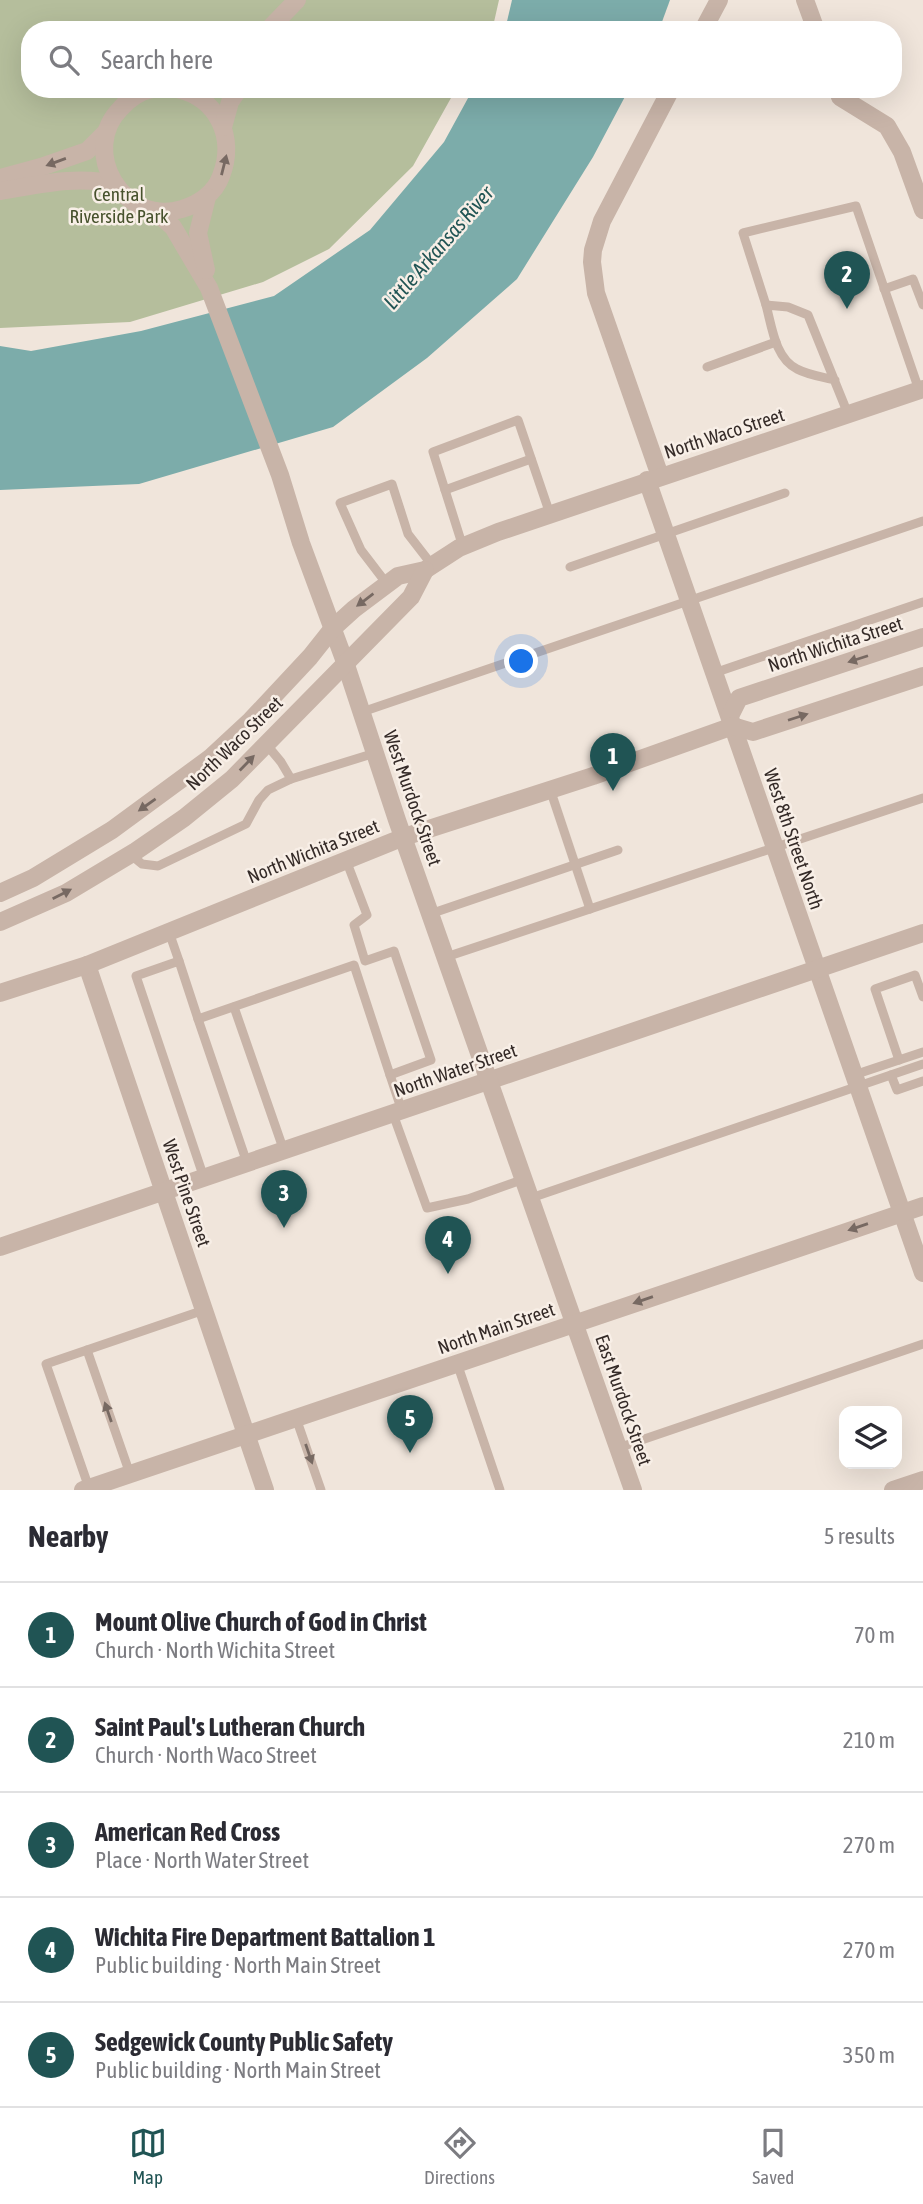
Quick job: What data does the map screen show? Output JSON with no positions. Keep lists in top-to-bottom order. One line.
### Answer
{"streets":{"street":["North Waco Street","North Wichita Street","West Murdock Street","West 8th Street North","North Water Street","West Pine Street","North Main Street","East Murdock Street"]},"crossings":[["North Waco Street","West Murdock Street"],["North Waco Street","West 8th Street North"],["North Wichita Street","West Murdock Street"],["North Wichita Street","West 8th Street North"],["North Wichita Street","West Pine Street"],["West Murdock Street","North Water Street"],["West Murdock Street","North Main Street"],["West Murdock Street","East Murdock Street"],["West 8th Street North","North Water Street"],["West 8th Street North","North Main Street"],["North Water Street","West Pine Street"],["West Pine Street","North Main Street"],["North Main Street","East Murdock Street"]],"one_way":["North Main Street"],"water":["Little Arkansas River"],"parks":["Central Riverside Park"],"page":{"search":"Search here","pins":["2","1","3","4","5"],"heading":["Nearby","5 results"],"list":[{"mark":"1","name":"Mount Olive Church of God in Christ","note":"Church · North Wichita Street","value":"70 m"},{"mark":"2","name":"Saint Paul's Lutheran Church","note":"Church · North Waco Street","value":"210 m"},{"mark":"3","name":"American Red Cross","note":"Place · North Water Street","value":"270 m"},{"mark":"4","name":"Wichita Fire Department Battalion 1","note":"Public building · North Main Street","value":"270 m"},{"mark":"5","name":"Sedgewick County Public Safety","note":"Public building · North Main Street","value":"350 m"}],"nav":["Map","Directions","Saved"]}}
